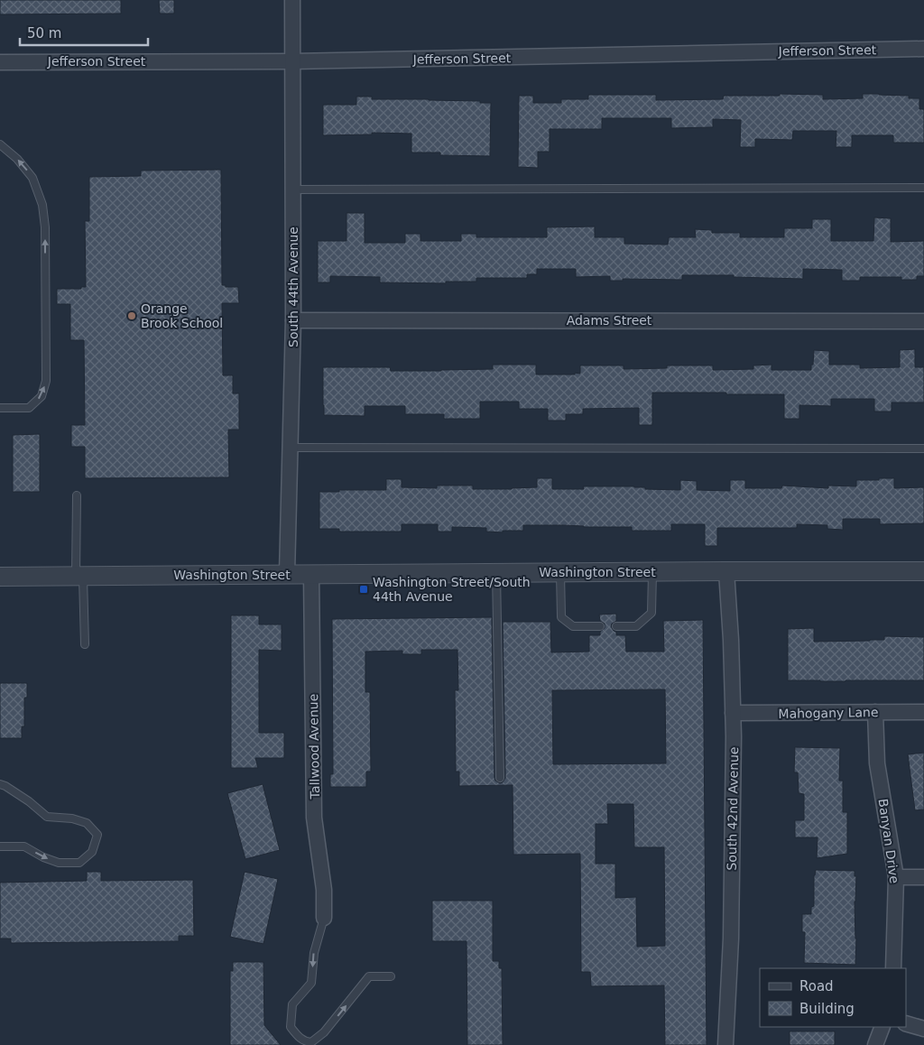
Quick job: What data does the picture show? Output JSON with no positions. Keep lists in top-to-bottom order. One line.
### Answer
{"streets":{"street":["Jefferson Street","South 44th Avenue","Adams Street","Washington Street","Mahogany Lane","Tallwood Avenue","South 42nd Avenue","Banyan Drive"]},"crossings":[["Jefferson Street","South 44th Avenue"],["South 44th Avenue","Adams Street"],["South 44th Avenue","Washington Street"],["Washington Street","Tallwood Avenue"],["Washington Street","South 42nd Avenue"],["Mahogany Lane","South 42nd Avenue"],["Mahogany Lane","Banyan Drive"]],"places":{"other":["Orange Brook School"],"transit":["Washington Street/South 44th Avenue"]},"legend":["Road","Building"],"scale_bar":"50 m"}
